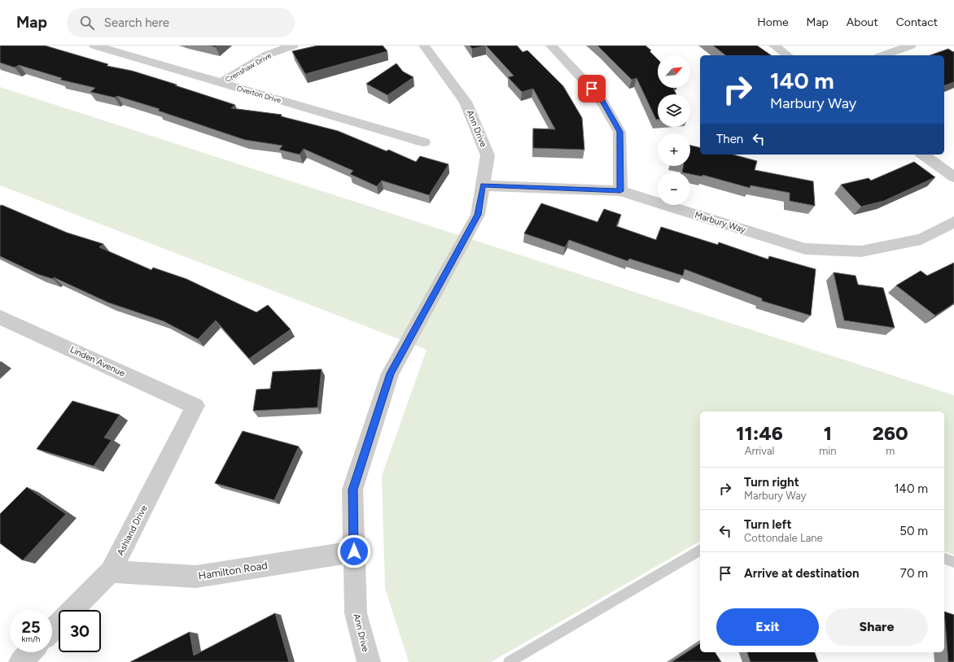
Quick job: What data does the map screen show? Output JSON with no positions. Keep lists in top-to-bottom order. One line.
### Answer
{"streets":{"street":["Crenshaw Drive","Overton Drive","Ann Drive","Marbury Way","Linden Avenue","Ashland Drive","Hamilton Road"]},"crossings":[["Crenshaw Drive","Overton Drive"],["Ann Drive","Marbury Way"],["Ann Drive","Hamilton Road"],["Linden Avenue","Ashland Drive"],["Ashland Drive","Hamilton Road"]],"north":"top right","page":{"header":"Map","search":"Search here","nav":["Home","Map","About","Contact"],"map_buttons":["+","−"],"turn":["140 m","Marbury Way"],"then":"Then","eta":["11:46","Arrival","1","min","260","m"],"list":[{"name":"Turn right","note":"Marbury Way","value":"140 m"},{"name":"Turn left","note":"Cottondale Lane","value":"50 m"},{"name":"Arrive at destination","value":"70 m"}],"buttons":["Exit","Share"],"speed":"25 km/h","limit":"30"}}
